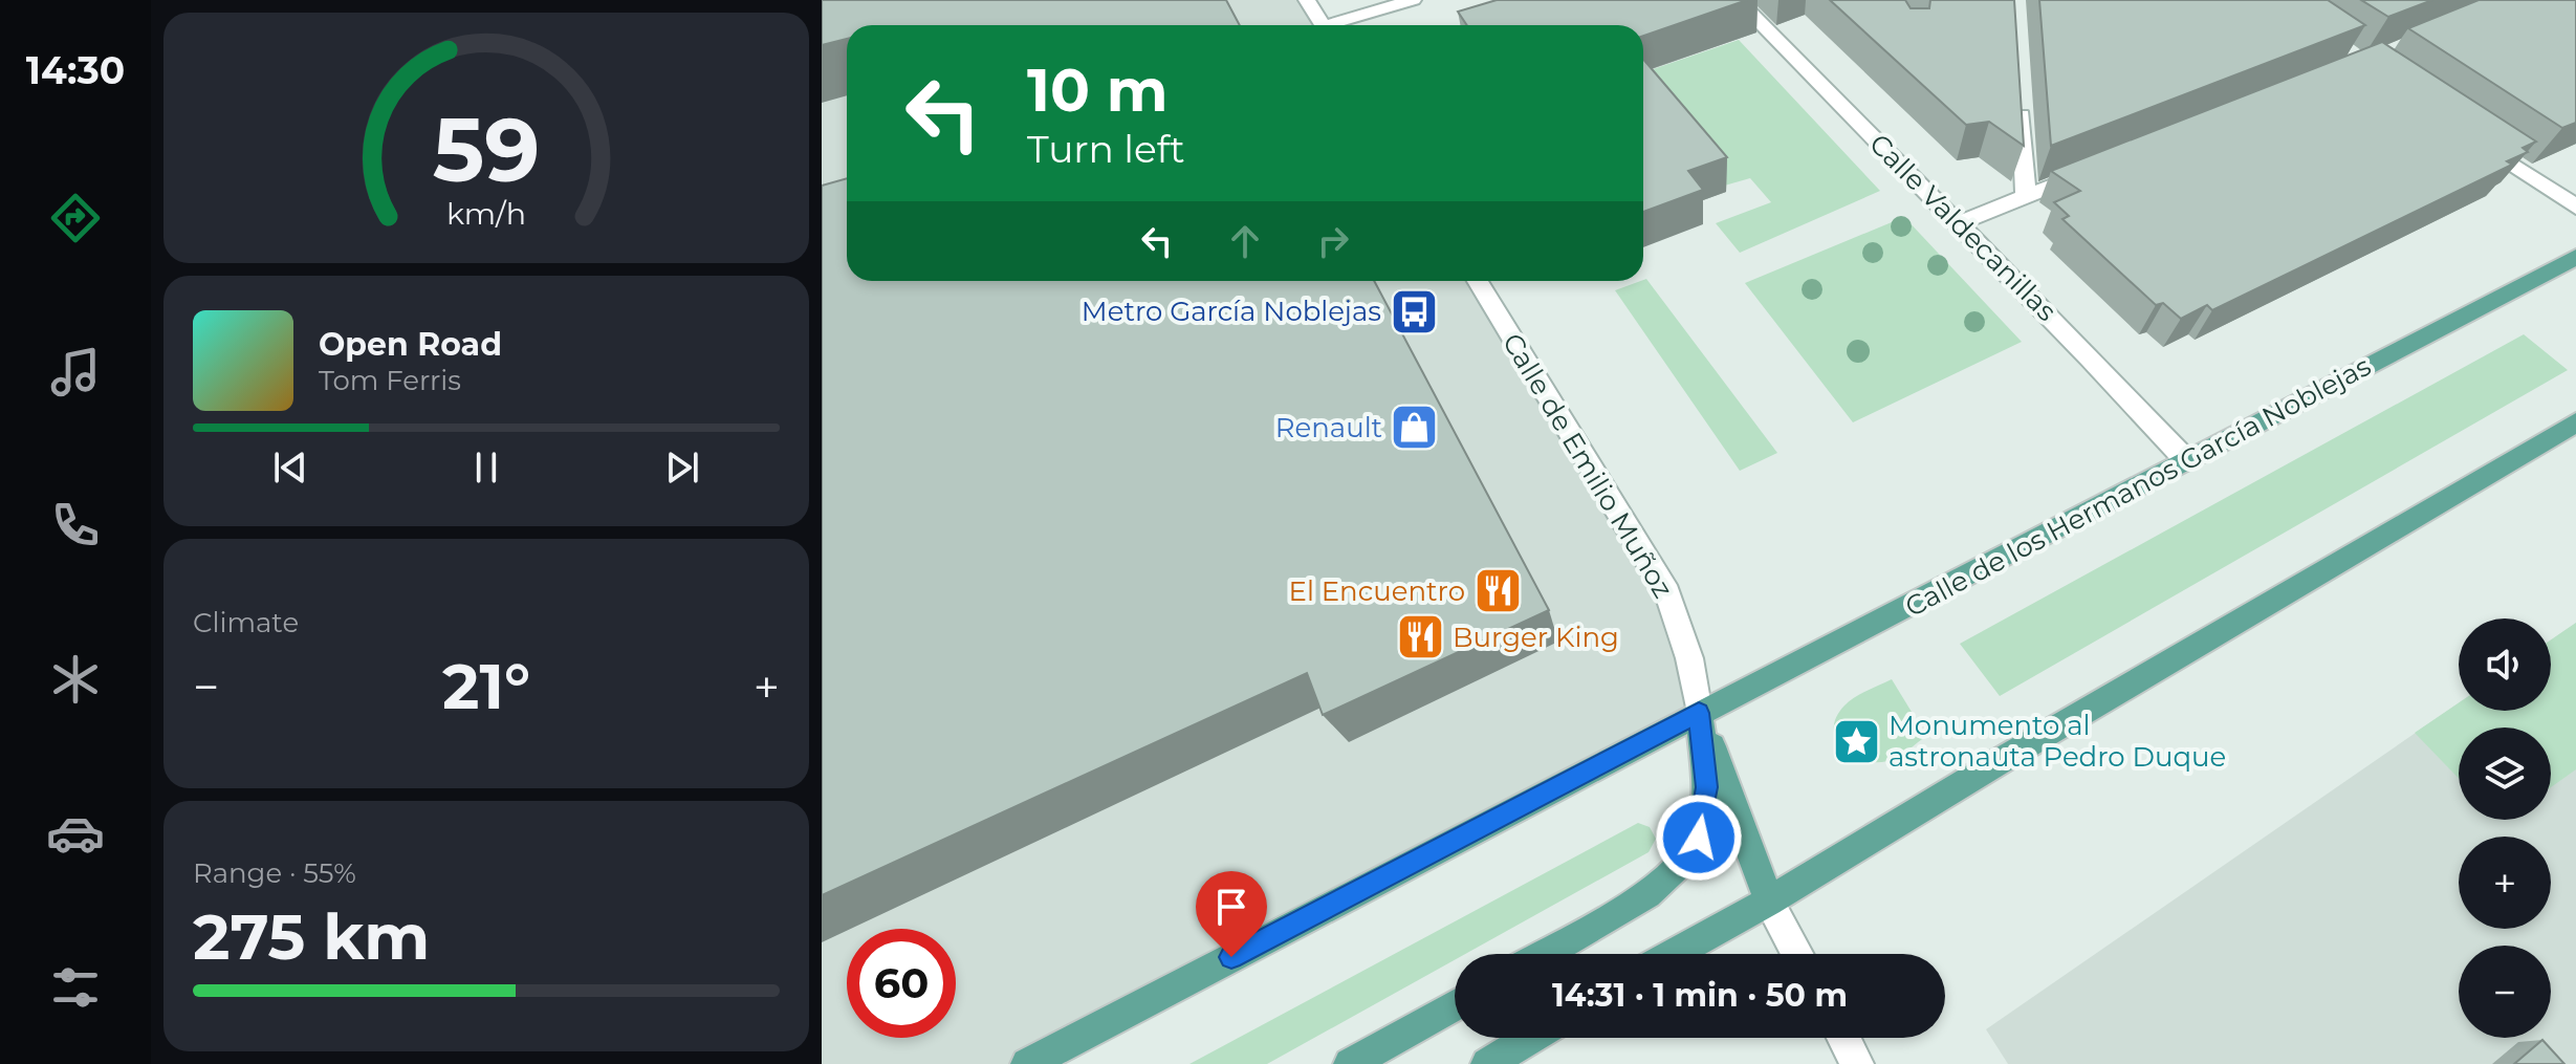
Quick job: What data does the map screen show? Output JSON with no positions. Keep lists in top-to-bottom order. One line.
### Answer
{"streets":{"main road":["Calle de los Hermanos García Noblejas"],"street":["Calle Valdecanillas","Calle de Emilio Muñoz"]},"crossings":[["Calle Valdecanillas","Calle de los Hermanos García Noblejas"],["Calle de Emilio Muñoz","Calle de los Hermanos García Noblejas"]],"places":{"bus stop":["Metro García Noblejas"],"shop":["Renault"],"restaurant":["El Encuentro","Burger King"],"place":["Monumento al astronauta Pedro Duque"]},"page":{"tabs":"14:30","turn":["10 m","Turn left"],"song":["Open Road","Tom Ferris"],"tile":["Climate",["Range · 55%","275 km"]],"map_buttons":["+","−"],"heat":["−","21°","+"],"limit":"60","trip":"14:31 · 1 min · 50 m","gauge":["59","km/h"]}}
